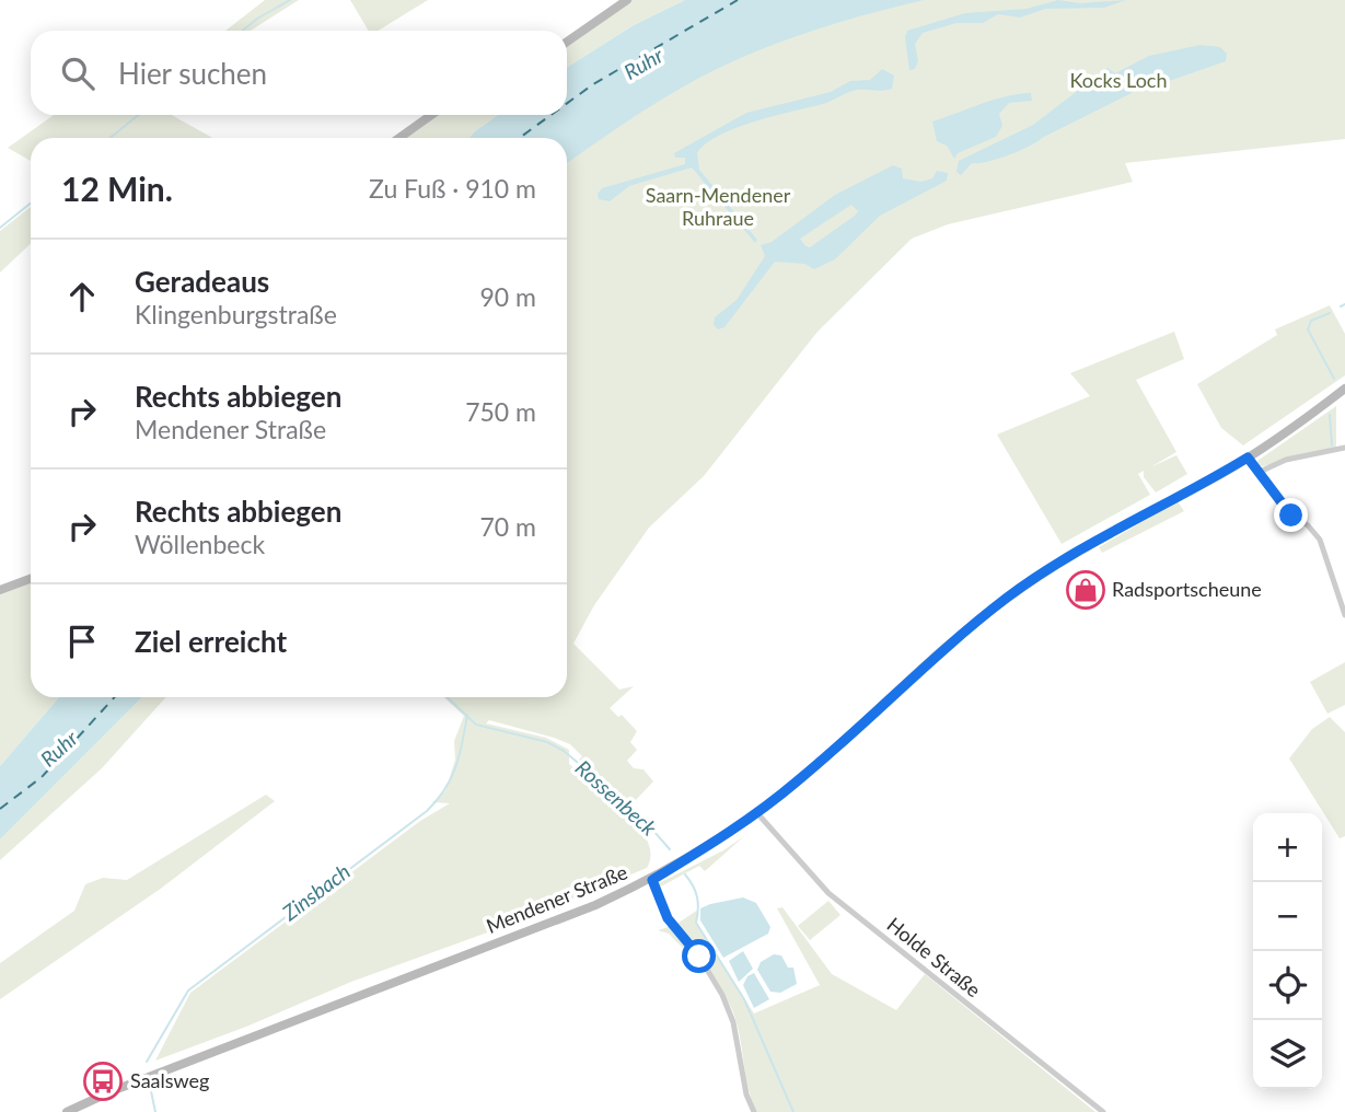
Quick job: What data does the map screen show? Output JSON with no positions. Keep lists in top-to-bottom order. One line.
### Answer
{"streets":{"main road":["Mendener Straße"],"street":["Holde Straße"]},"crossings":[["Mendener Straße","Holde Straße"]],"water":["Ruhr","Rossenbeck","Zinsbach"],"parks":["Kocks Loch","Saarn-Mendener Ruhraue"],"places":{"shop":["Radsportscheune"],"bus stop":["Saalsweg"]},"page":{"search":"Hier suchen","heading":["12 Min.","Zu Fuß · 910 m"],"list":[["Geradeaus","Klingenburgstraße","90 m"],["Rechts abbiegen","Mendener Straße","750 m"],["Rechts abbiegen","Wöllenbeck","70 m"],"Ziel erreicht"],"map_buttons":["+","−"]}}
